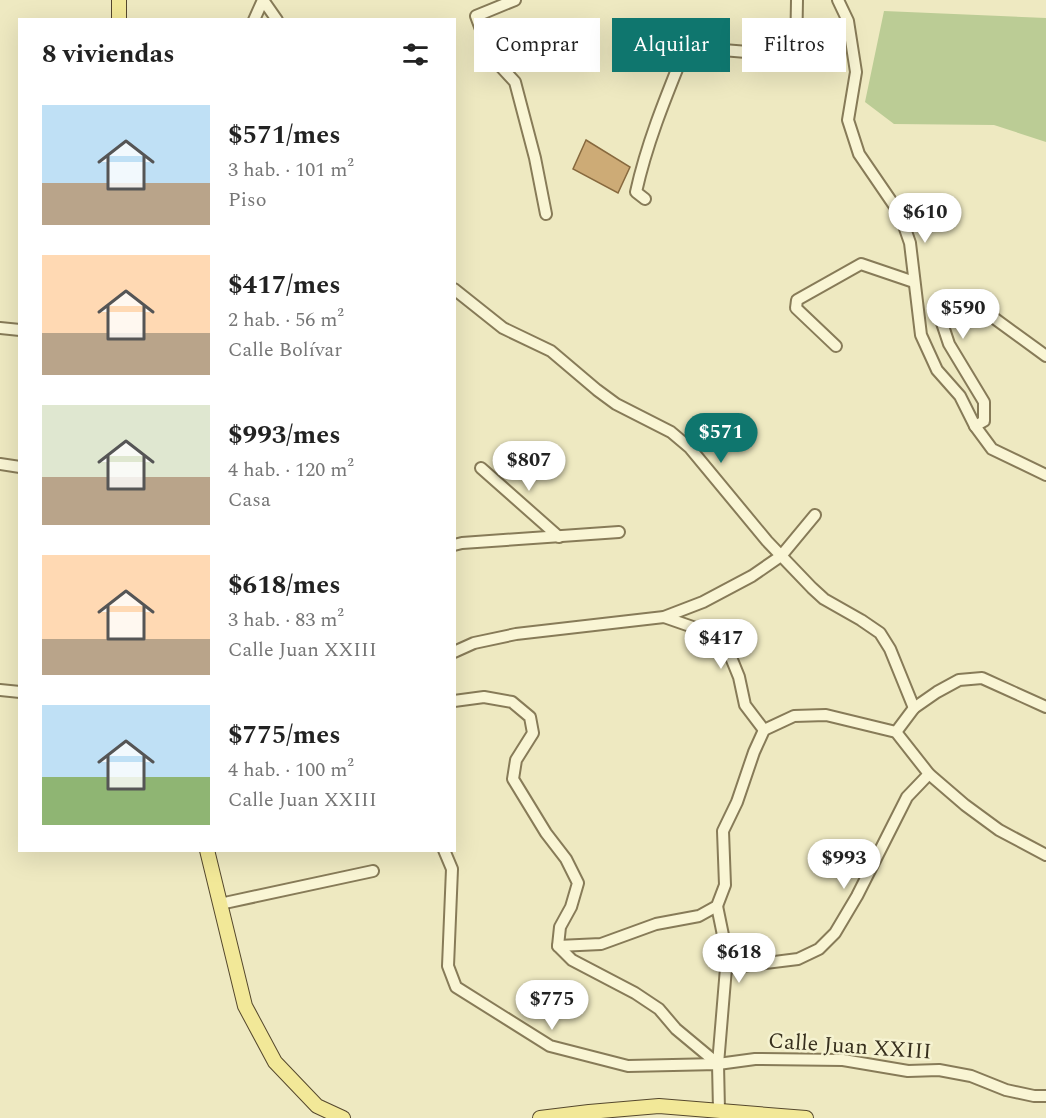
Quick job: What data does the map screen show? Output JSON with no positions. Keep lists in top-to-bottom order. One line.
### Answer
{"streets":{"street":["Calle Juan XXIII"]},"page":{"chip":["Comprar","Alquilar","Filtros"],"heading":"8 viviendas","list":[{"name":"$571/mes","note":"3 hab. · 101 m² · Piso"},{"name":"$417/mes","note":"2 hab. · 56 m² · Calle Bolívar"},{"name":"$993/mes","note":"4 hab. · 120 m² · Casa"},{"name":"$618/mes","note":"3 hab. · 83 m² · Calle Juan XXIII"},{"name":"$775/mes","note":"4 hab. · 100 m² · Calle Juan XXIII"}],"price":["$610","$590","$571","$807","$417","$993","$618","$775"]}}
